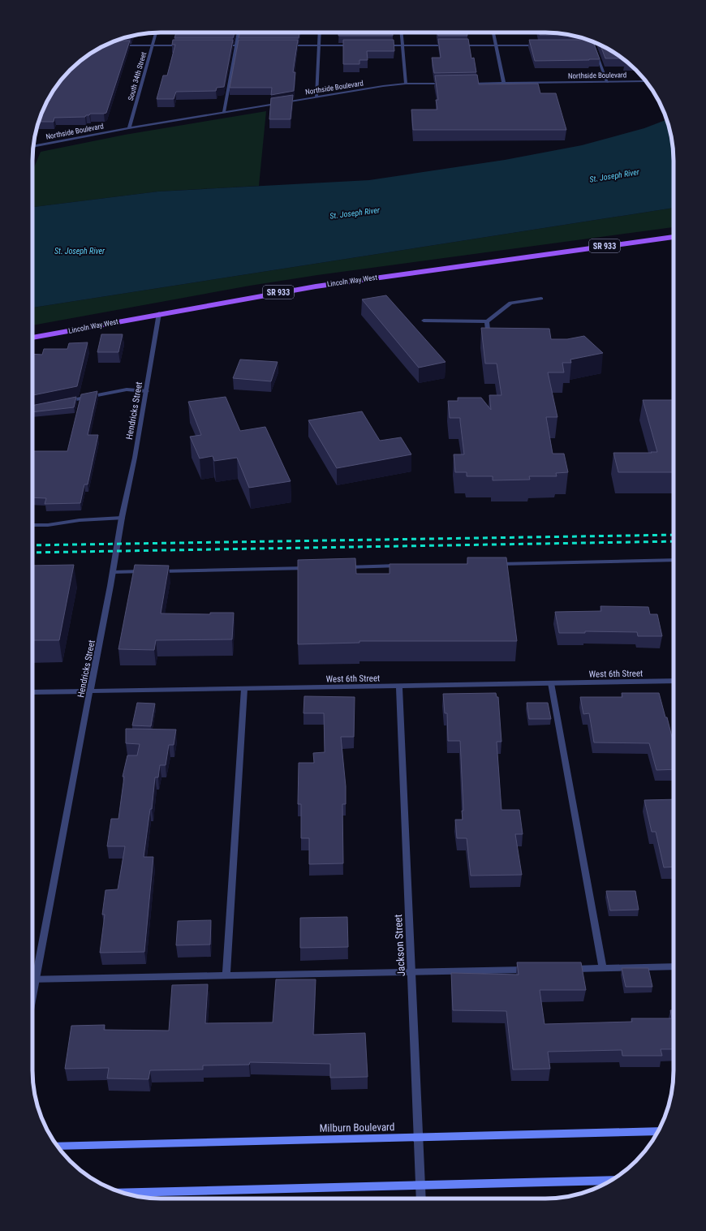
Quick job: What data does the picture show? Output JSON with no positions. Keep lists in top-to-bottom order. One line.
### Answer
{"streets":{"main road":["SR 933","Lincoln Way West"],"street":["Northside Boulevard","South 34th Street","Hendricks Street","West 6th Street","Jackson Street","Milburn Boulevard"]},"crossings":[["Northside Boulevard","South 34th Street"],["Lincoln Way West","Hendricks Street"],["Hendricks Street","West 6th Street"],["West 6th Street","Jackson Street"],["Jackson Street","Milburn Boulevard"]],"water":["St. Joseph River"]}
